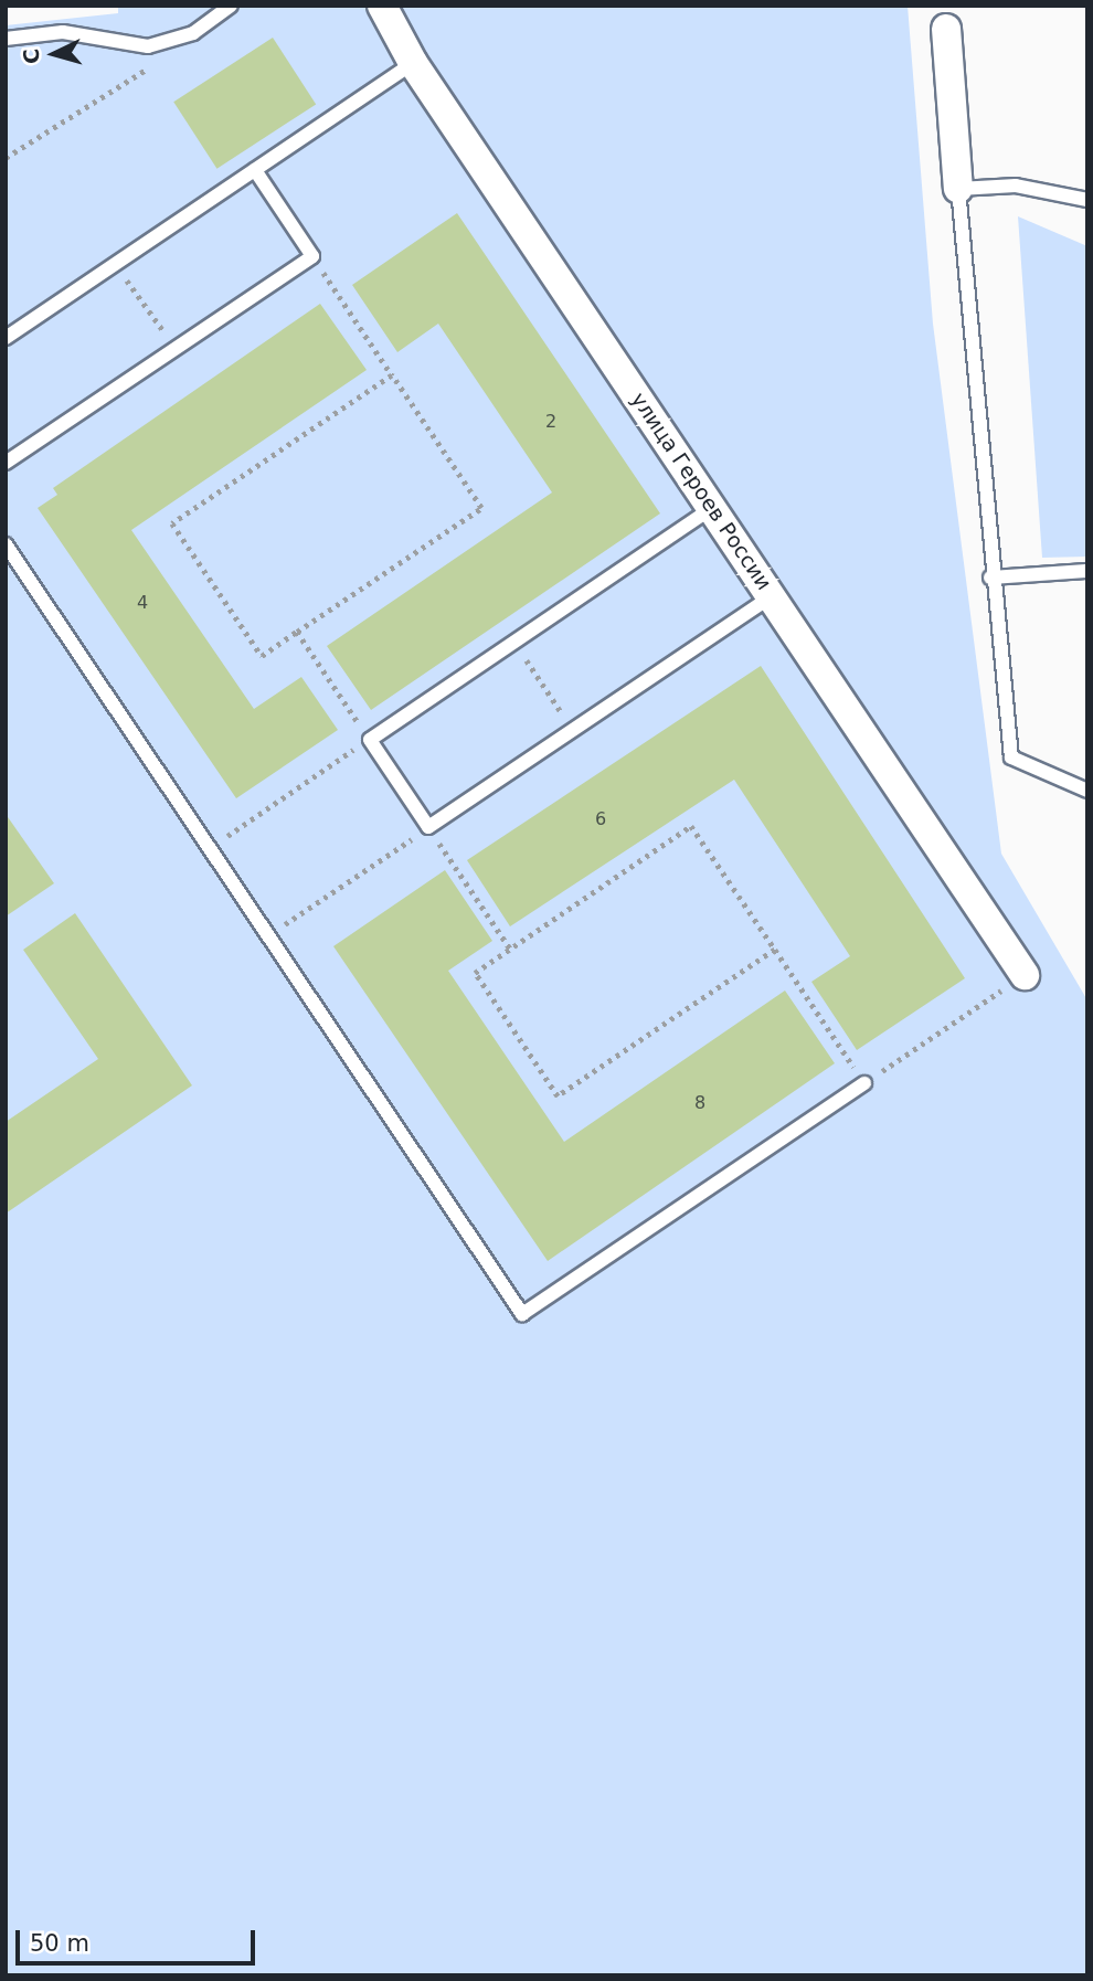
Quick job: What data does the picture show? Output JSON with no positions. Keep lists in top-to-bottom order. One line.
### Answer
{"streets":{"street":["улица Героев России"]},"house_numbers":["2","4","6","8"],"scale_bar":"50 m","north":"left"}
